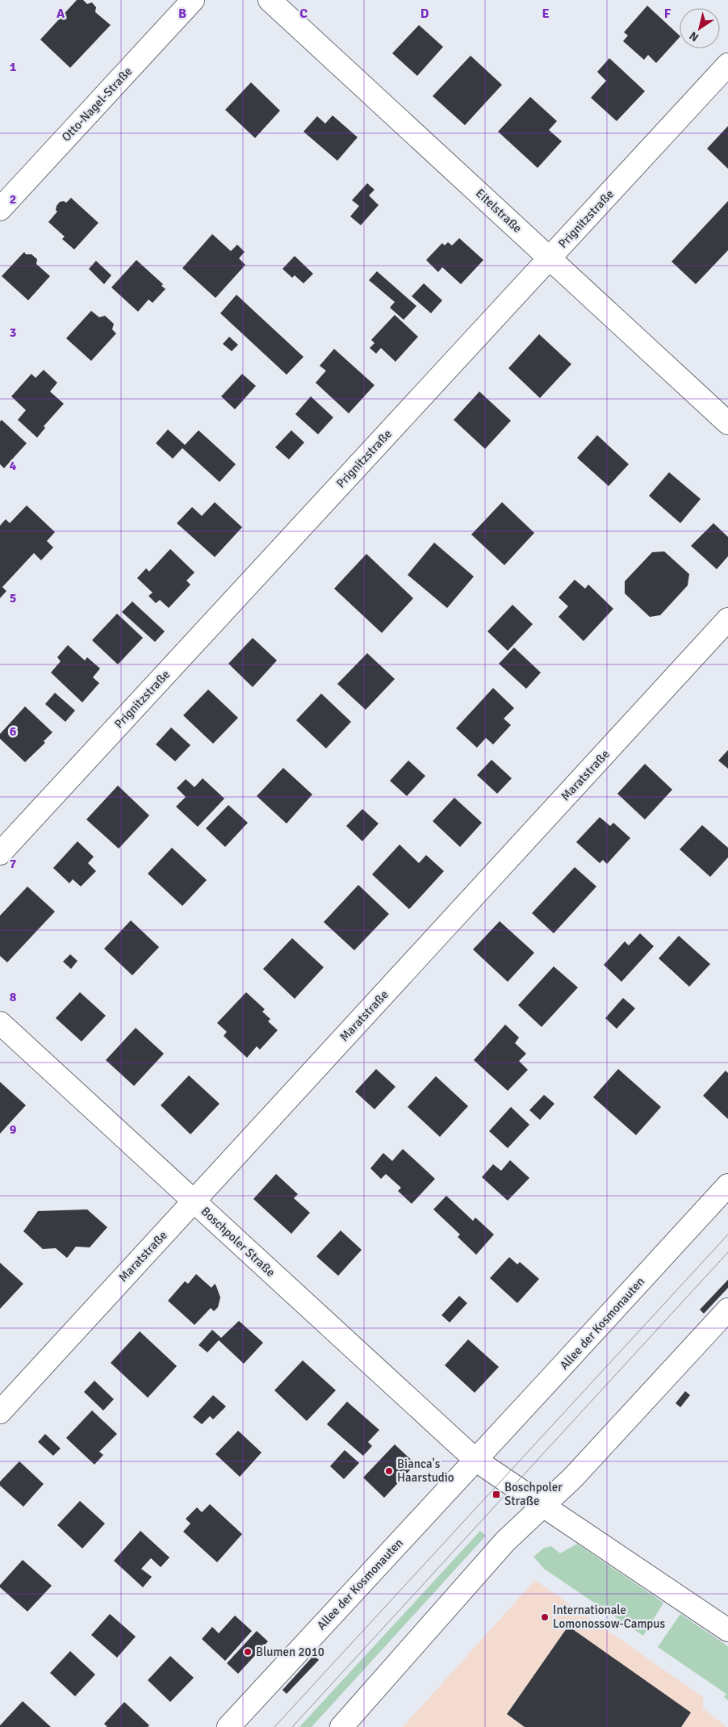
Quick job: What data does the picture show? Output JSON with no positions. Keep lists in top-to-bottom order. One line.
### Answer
{"streets":{"street":["Otto-Nagel-Straße","Eitelstraße","Prignitzstraße","Maratstraße","Boschpoler Straße","Allee der Kosmonauten"]},"crossings":[["Eitelstraße","Prignitzstraße"],["Maratstraße","Boschpoler Straße"],["Boschpoler Straße","Allee der Kosmonauten"]],"places":{"other":["Bianca's Haarstudio","Internationale Lomonossow-Campus","Blumen 2010"],"transit":["Boschpoler Straße"]},"north":"bottom left","grid":{"columns":["A","B","C","D","E","F"],"rows":["1","2","3","4","5","6","7","8","9"]}}
